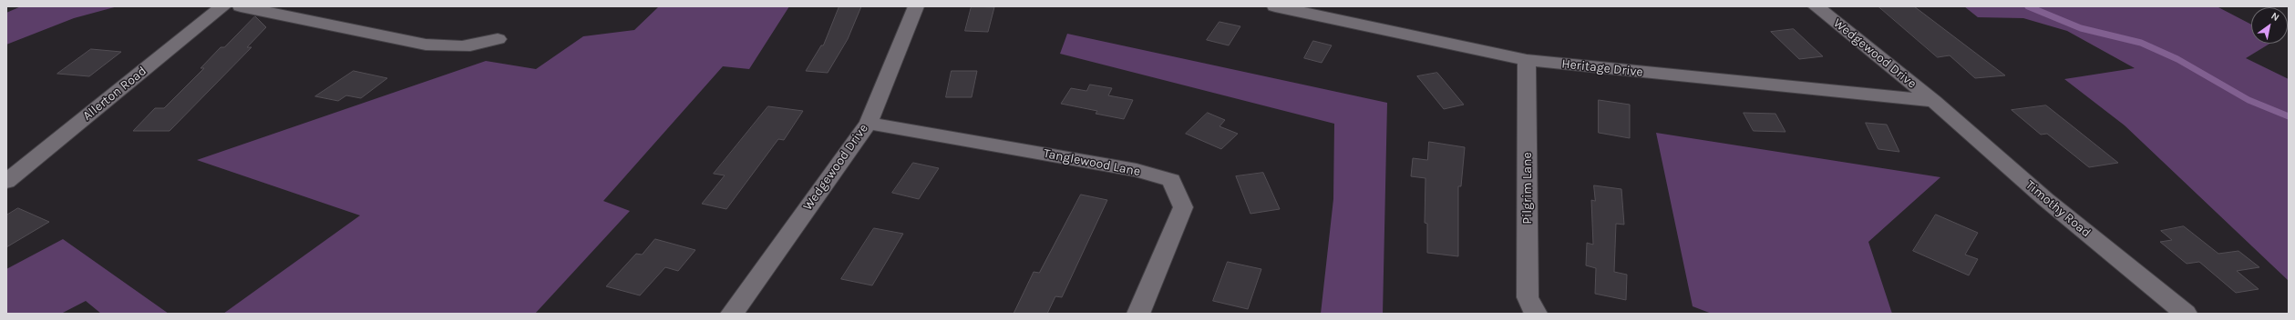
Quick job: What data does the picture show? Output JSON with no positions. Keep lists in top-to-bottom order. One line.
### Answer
{"streets":{"street":["Wedgewood Drive","Heritage Drive","Allerton Road","Tanglewood Lane","Pilgrim Lane","Timothy Road"]},"crossings":[["Wedgewood Drive","Heritage Drive"],["Wedgewood Drive","Tanglewood Lane"],["Wedgewood Drive","Timothy Road"],["Heritage Drive","Pilgrim Lane"],["Heritage Drive","Timothy Road"]],"north":"top right"}
